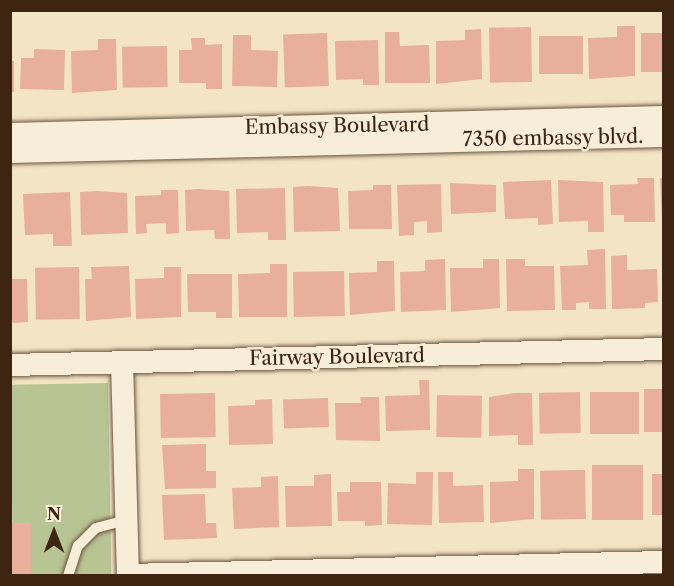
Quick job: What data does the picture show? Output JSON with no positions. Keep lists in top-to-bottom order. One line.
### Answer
{"streets":{"street":["Embassy Boulevard","7350 embassy blvd.","Fairway Boulevard"]},"north":"top"}
